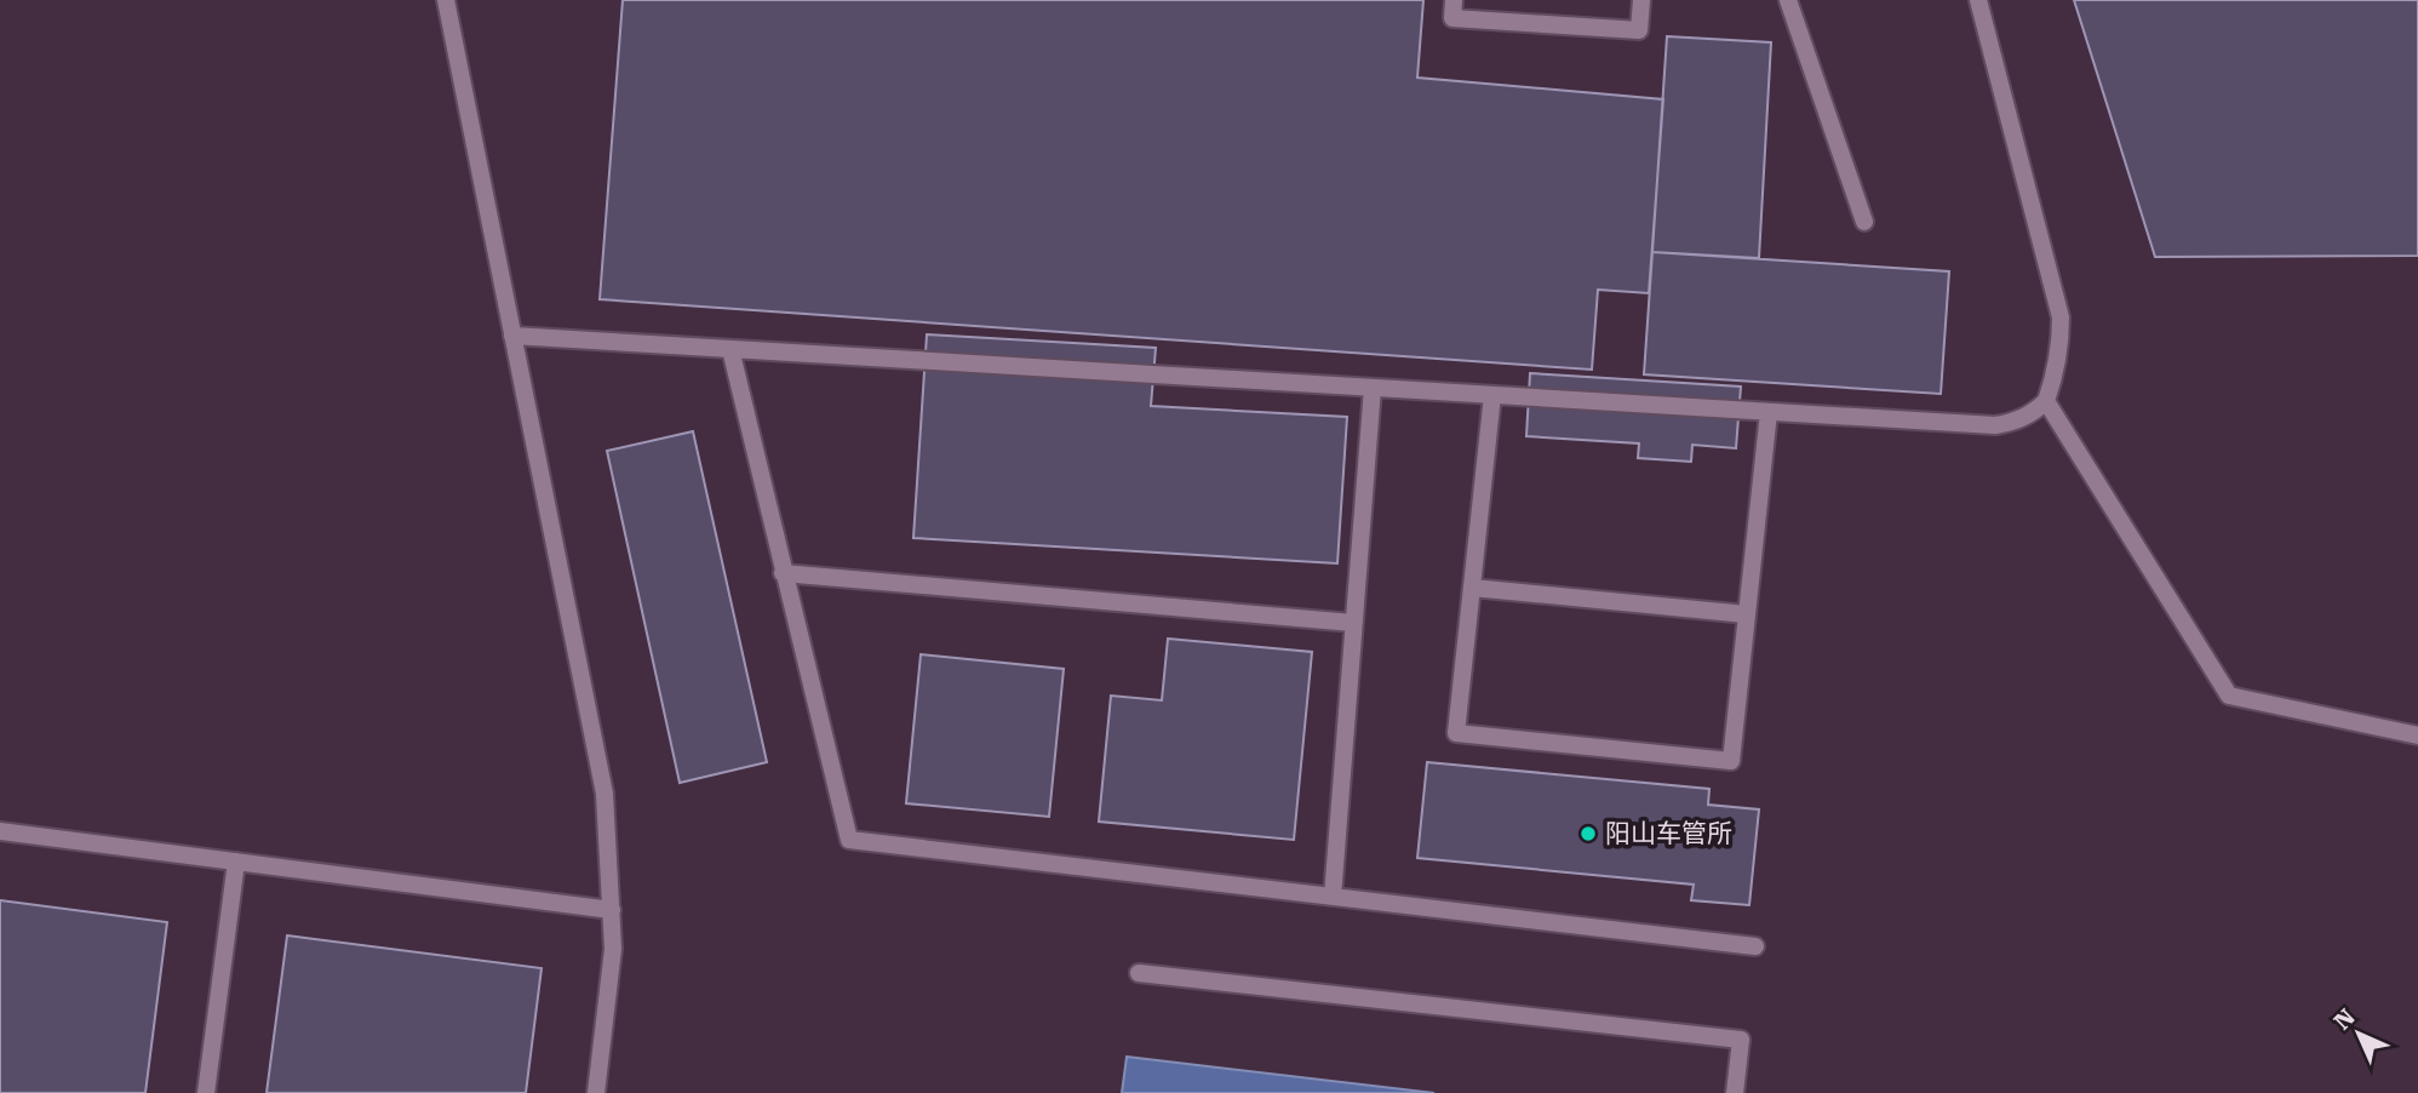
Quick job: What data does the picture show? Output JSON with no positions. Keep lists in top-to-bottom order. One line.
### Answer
{"places":["阳山车管所"],"north":"top left"}
